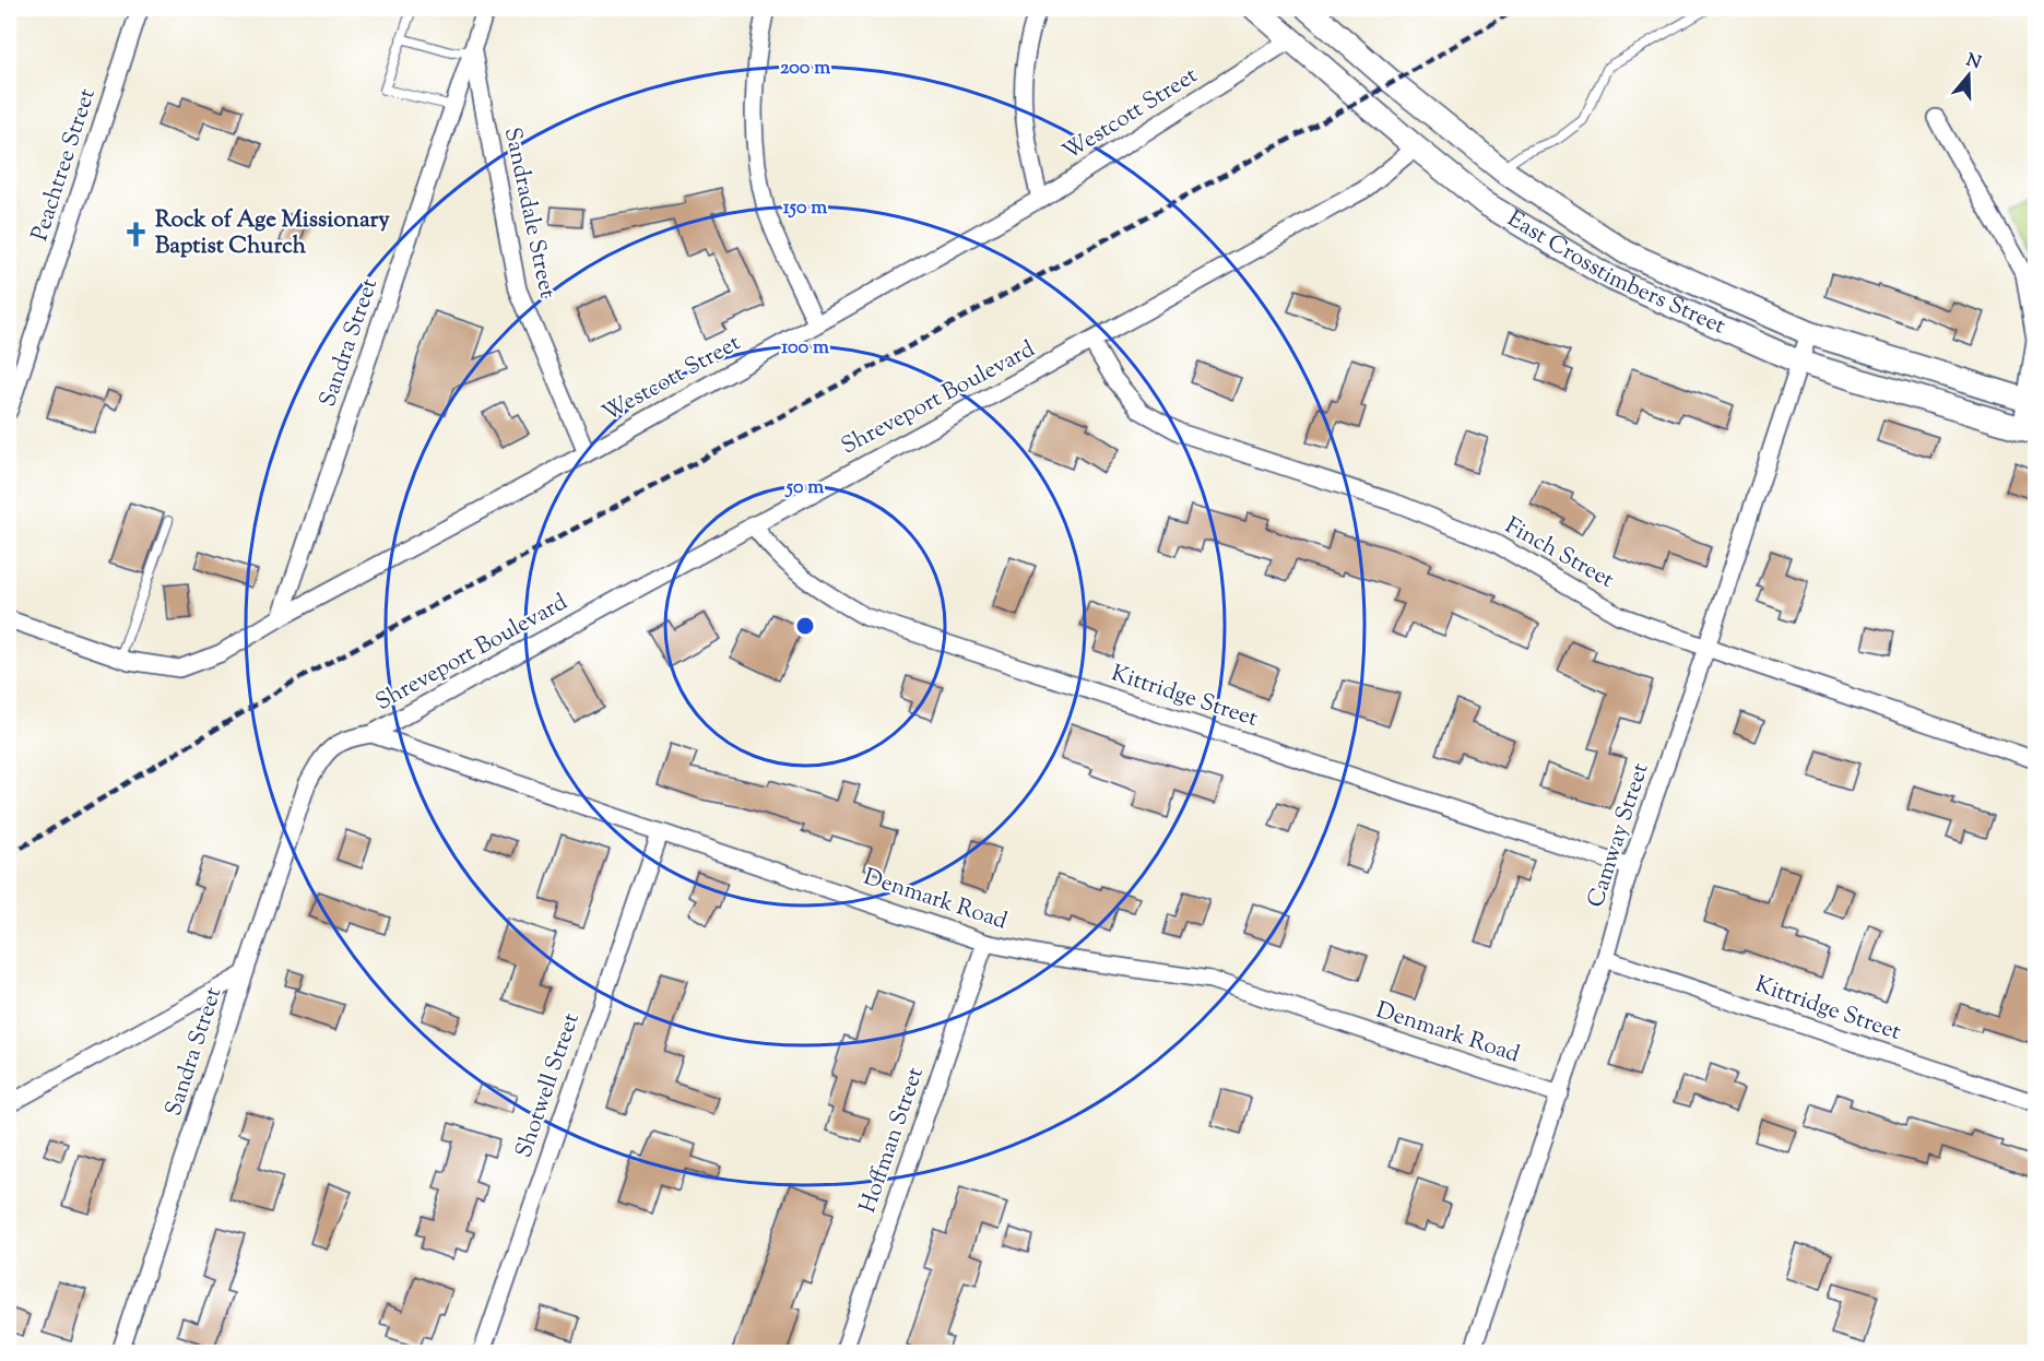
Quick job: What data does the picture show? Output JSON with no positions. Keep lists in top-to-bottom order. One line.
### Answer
{"streets":{"main road":["East Crosstimbers Street"],"street":["Westcott Street","Peachtree Street","Sandradale Street","Sandra Street","Shreveport Boulevard","Finch Street","Kittridge Street","Camway Street","Denmark Road","Shotwell Street","Hoffman Street"]},"crossings":[["Westcott Street","Sandradale Street"],["Westcott Street","East Crosstimbers Street"],["Westcott Street","Sandra Street"],["Sandradale Street","Sandra Street"],["East Crosstimbers Street","Shreveport Boulevard"],["East Crosstimbers Street","Camway Street"],["Sandra Street","Shreveport Boulevard"],["Sandra Street","Denmark Road"],["Shreveport Boulevard","Finch Street"],["Shreveport Boulevard","Kittridge Street"],["Shreveport Boulevard","Denmark Road"],["Finch Street","Camway Street"],["Kittridge Street","Camway Street"],["Camway Street","Denmark Road"],["Denmark Road","Shotwell Street"],["Denmark Road","Hoffman Street"]],"places":{"church":["Rock of Age Missionary Baptist Church"]},"north":"top","rings":["200 m","150 m","100 m","50 m"]}
